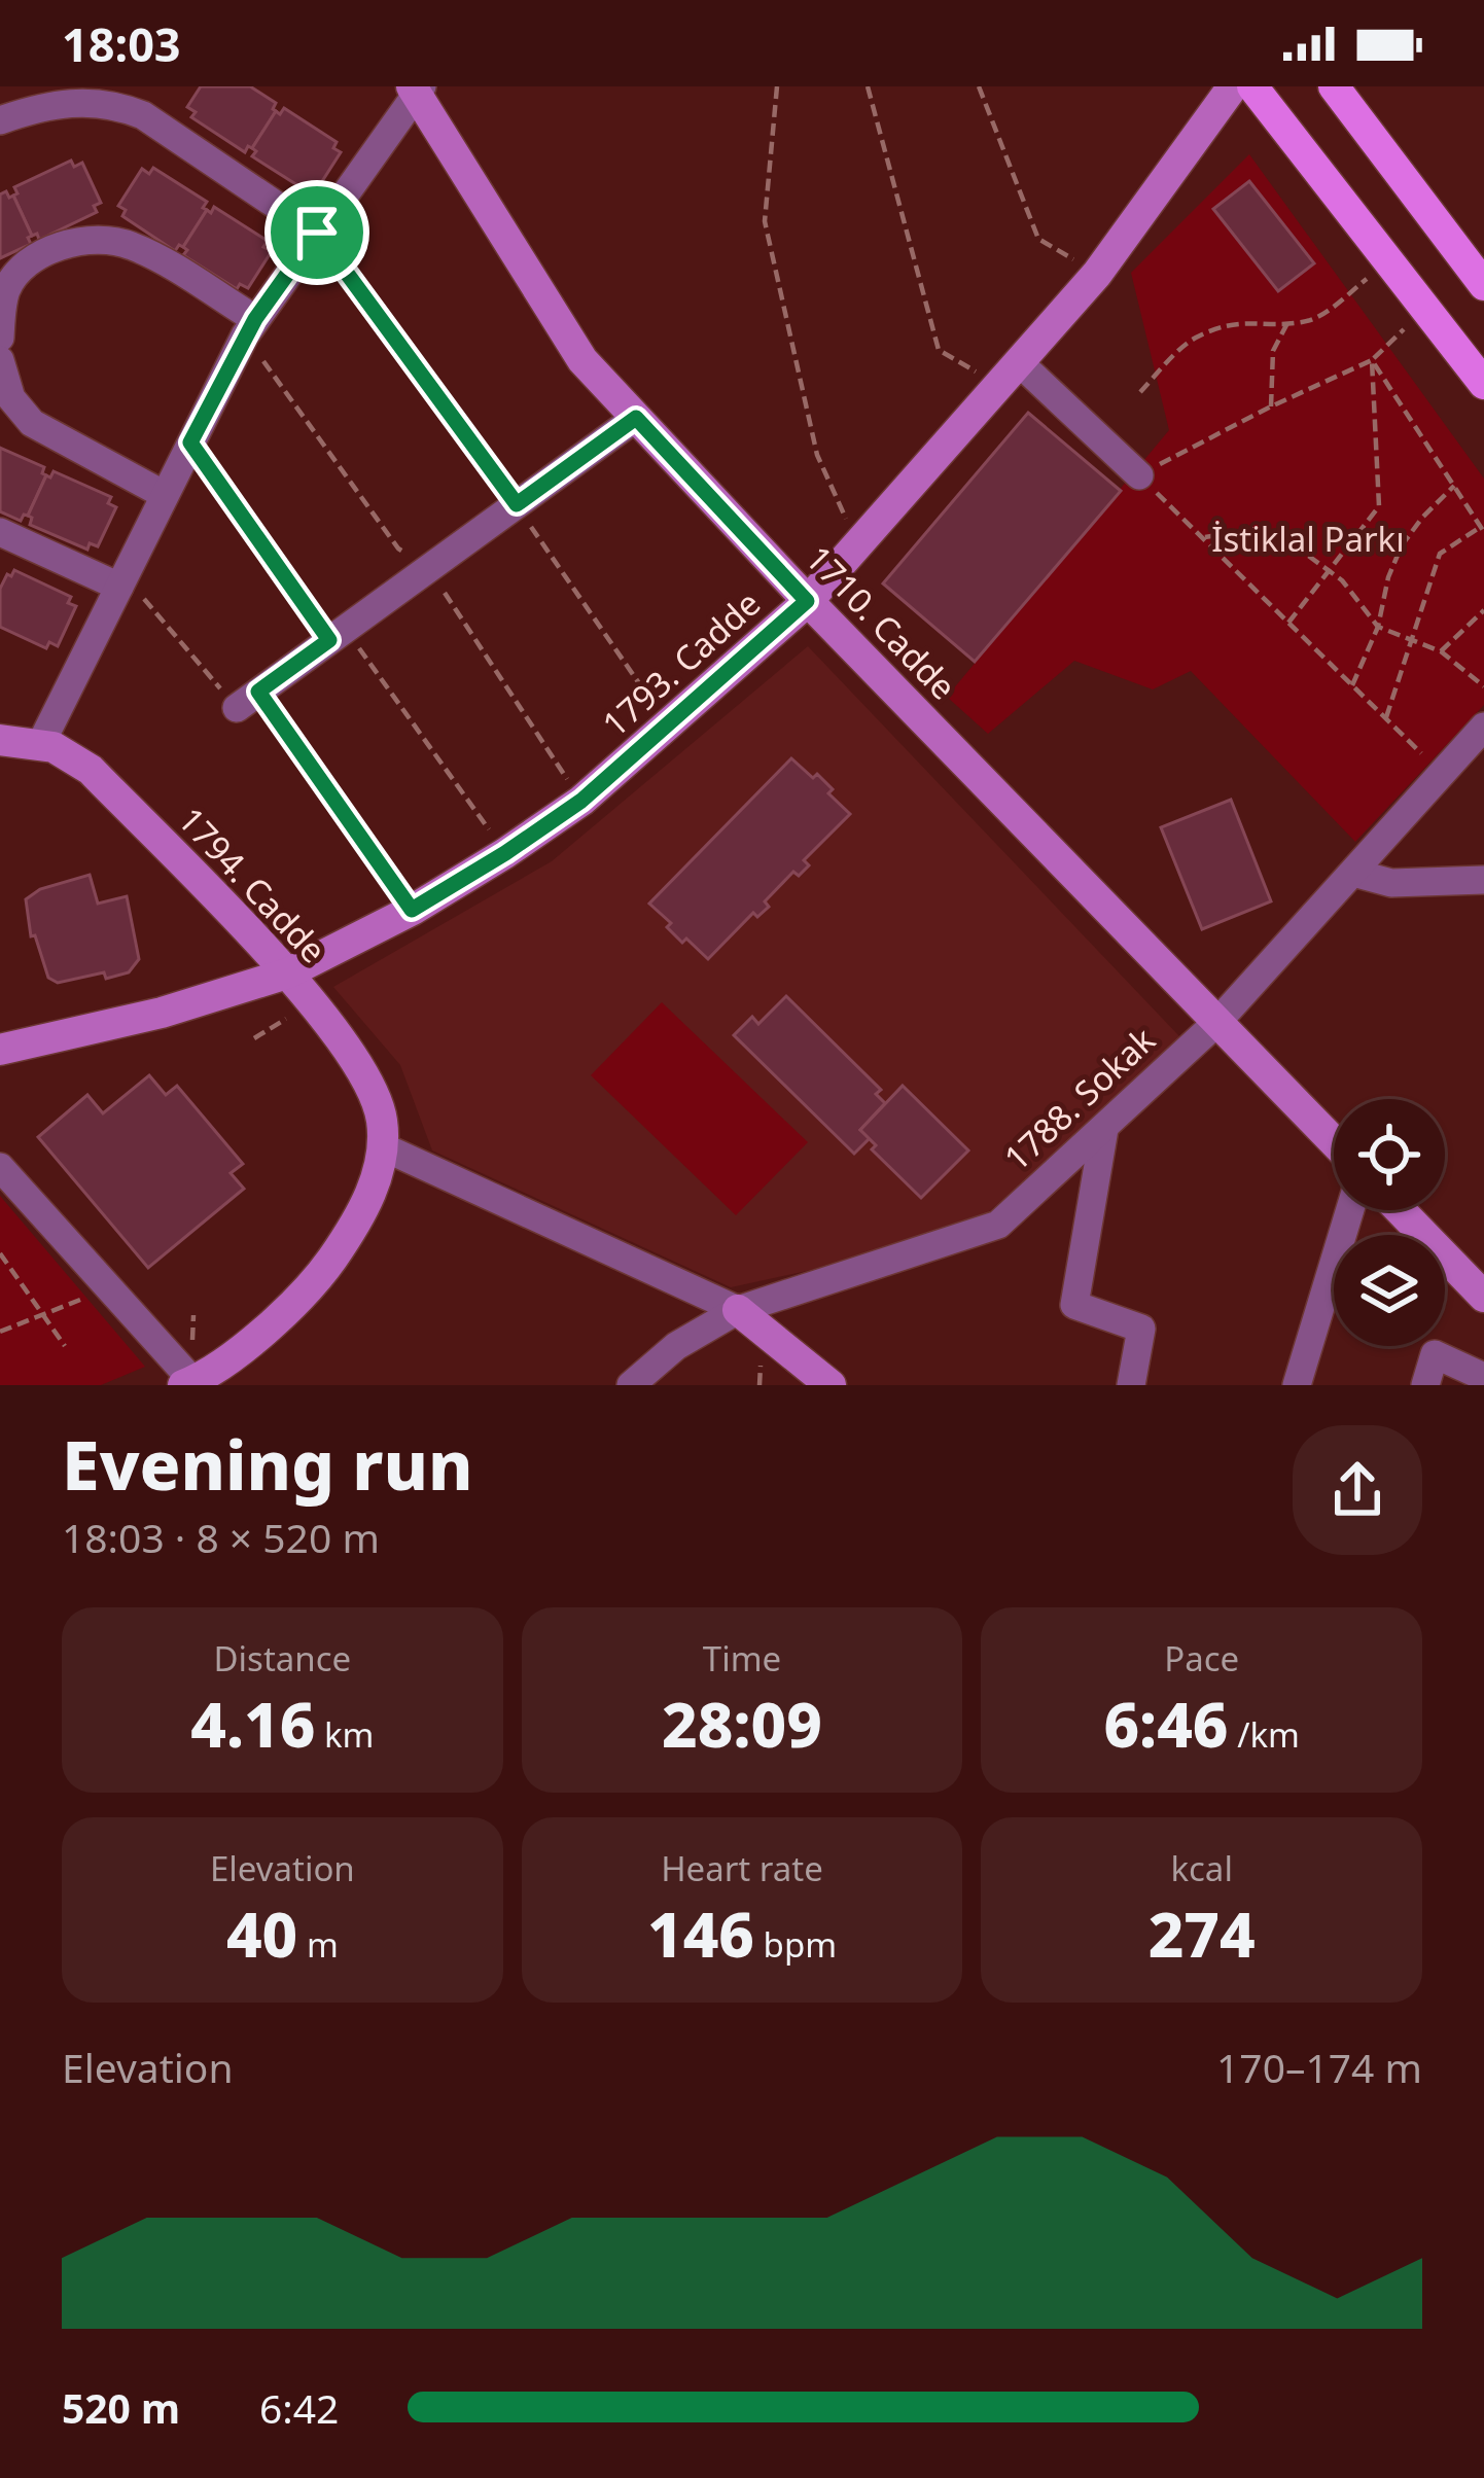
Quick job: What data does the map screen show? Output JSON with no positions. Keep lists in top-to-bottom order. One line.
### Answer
{"streets":{"street":["1710. Cadde","1793. Cadde","1794. Cadde","1788. Sokak"]},"crossings":[["1710. Cadde","1793. Cadde"],["1710. Cadde","1788. Sokak"],["1793. Cadde","1794. Cadde"]],"parks":["İstiklal Parkı"],"page":{"status":"18:03","heading":["Evening run","18:03 · 8 × 520 m"],"stats":[["Distance","4.16 km"],["Time","28:09"],["Pace","6:46 /km"],["Elevation","40 m"],["Heart rate","146 bpm"],["kcal","274"]],"chart":["Elevation","170–174 m"],"list":[{"name":"520 m","note":"6:42"}]}}
